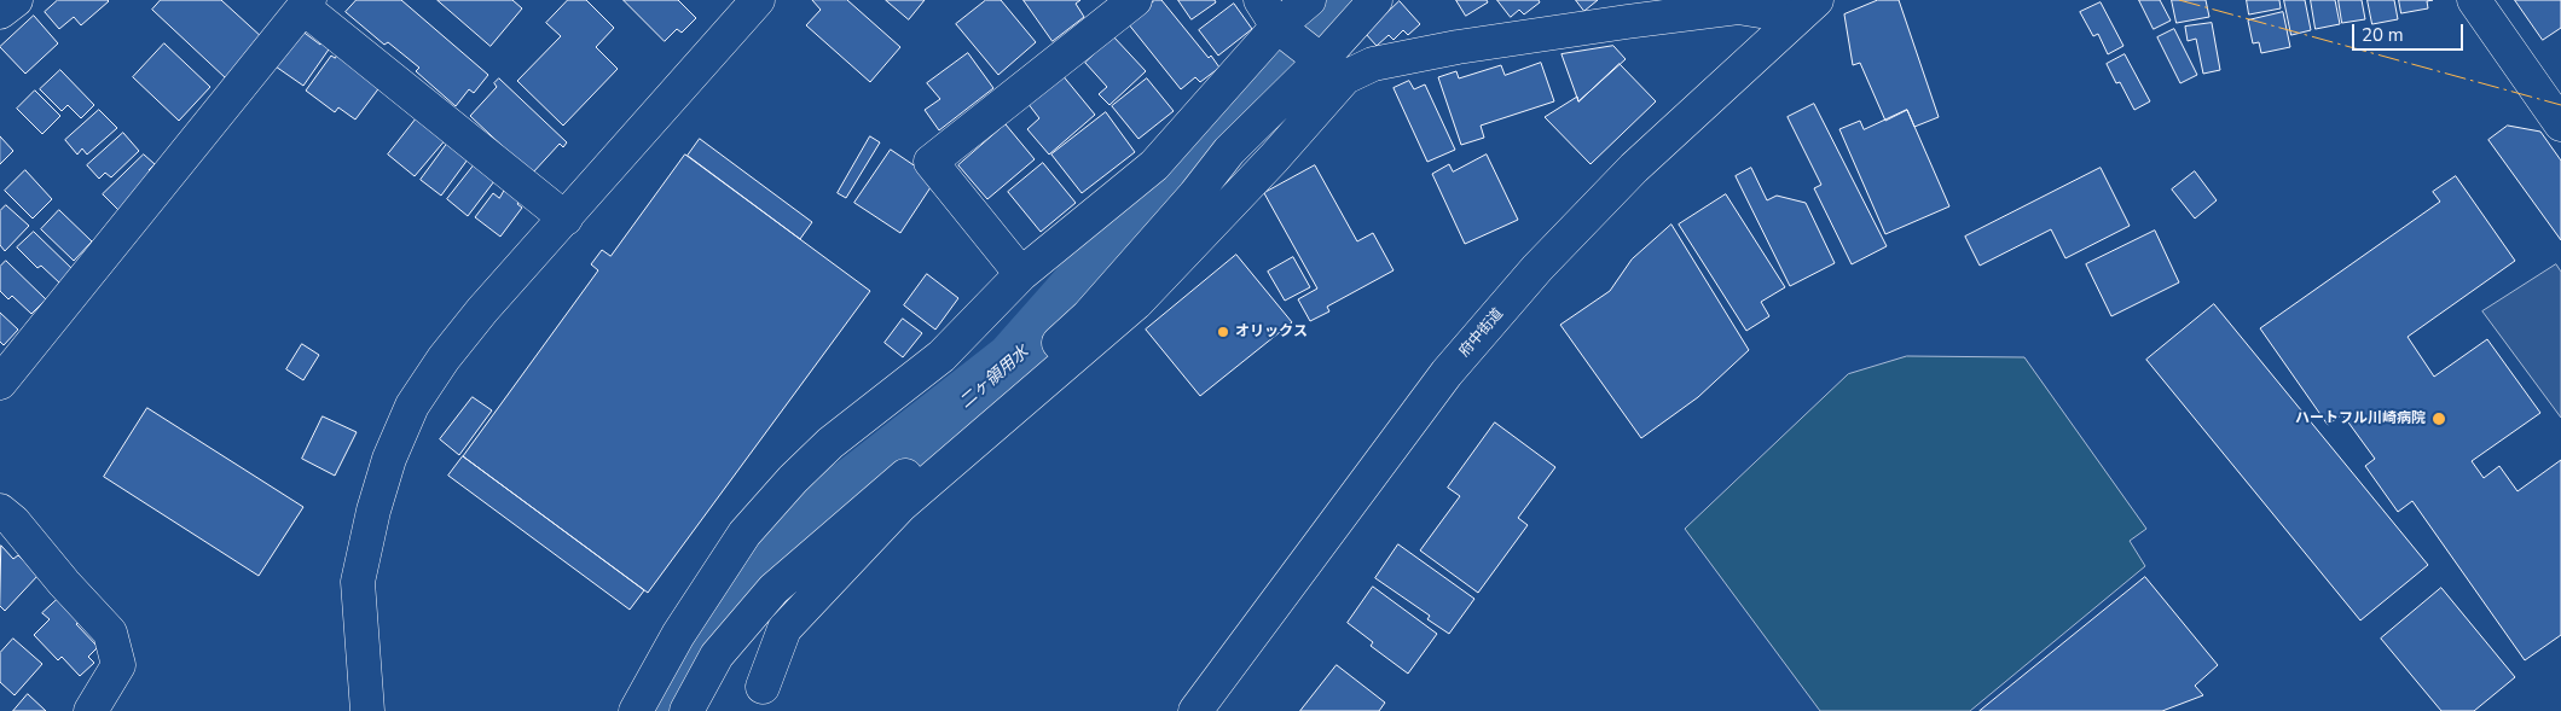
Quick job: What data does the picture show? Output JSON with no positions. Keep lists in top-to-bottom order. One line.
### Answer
{"streets":{"main road":["府中街道"]},"water":["二ヶ領用水"],"places":["オリックス","ハートフル川崎病院"],"scale_bar":"20 m"}
